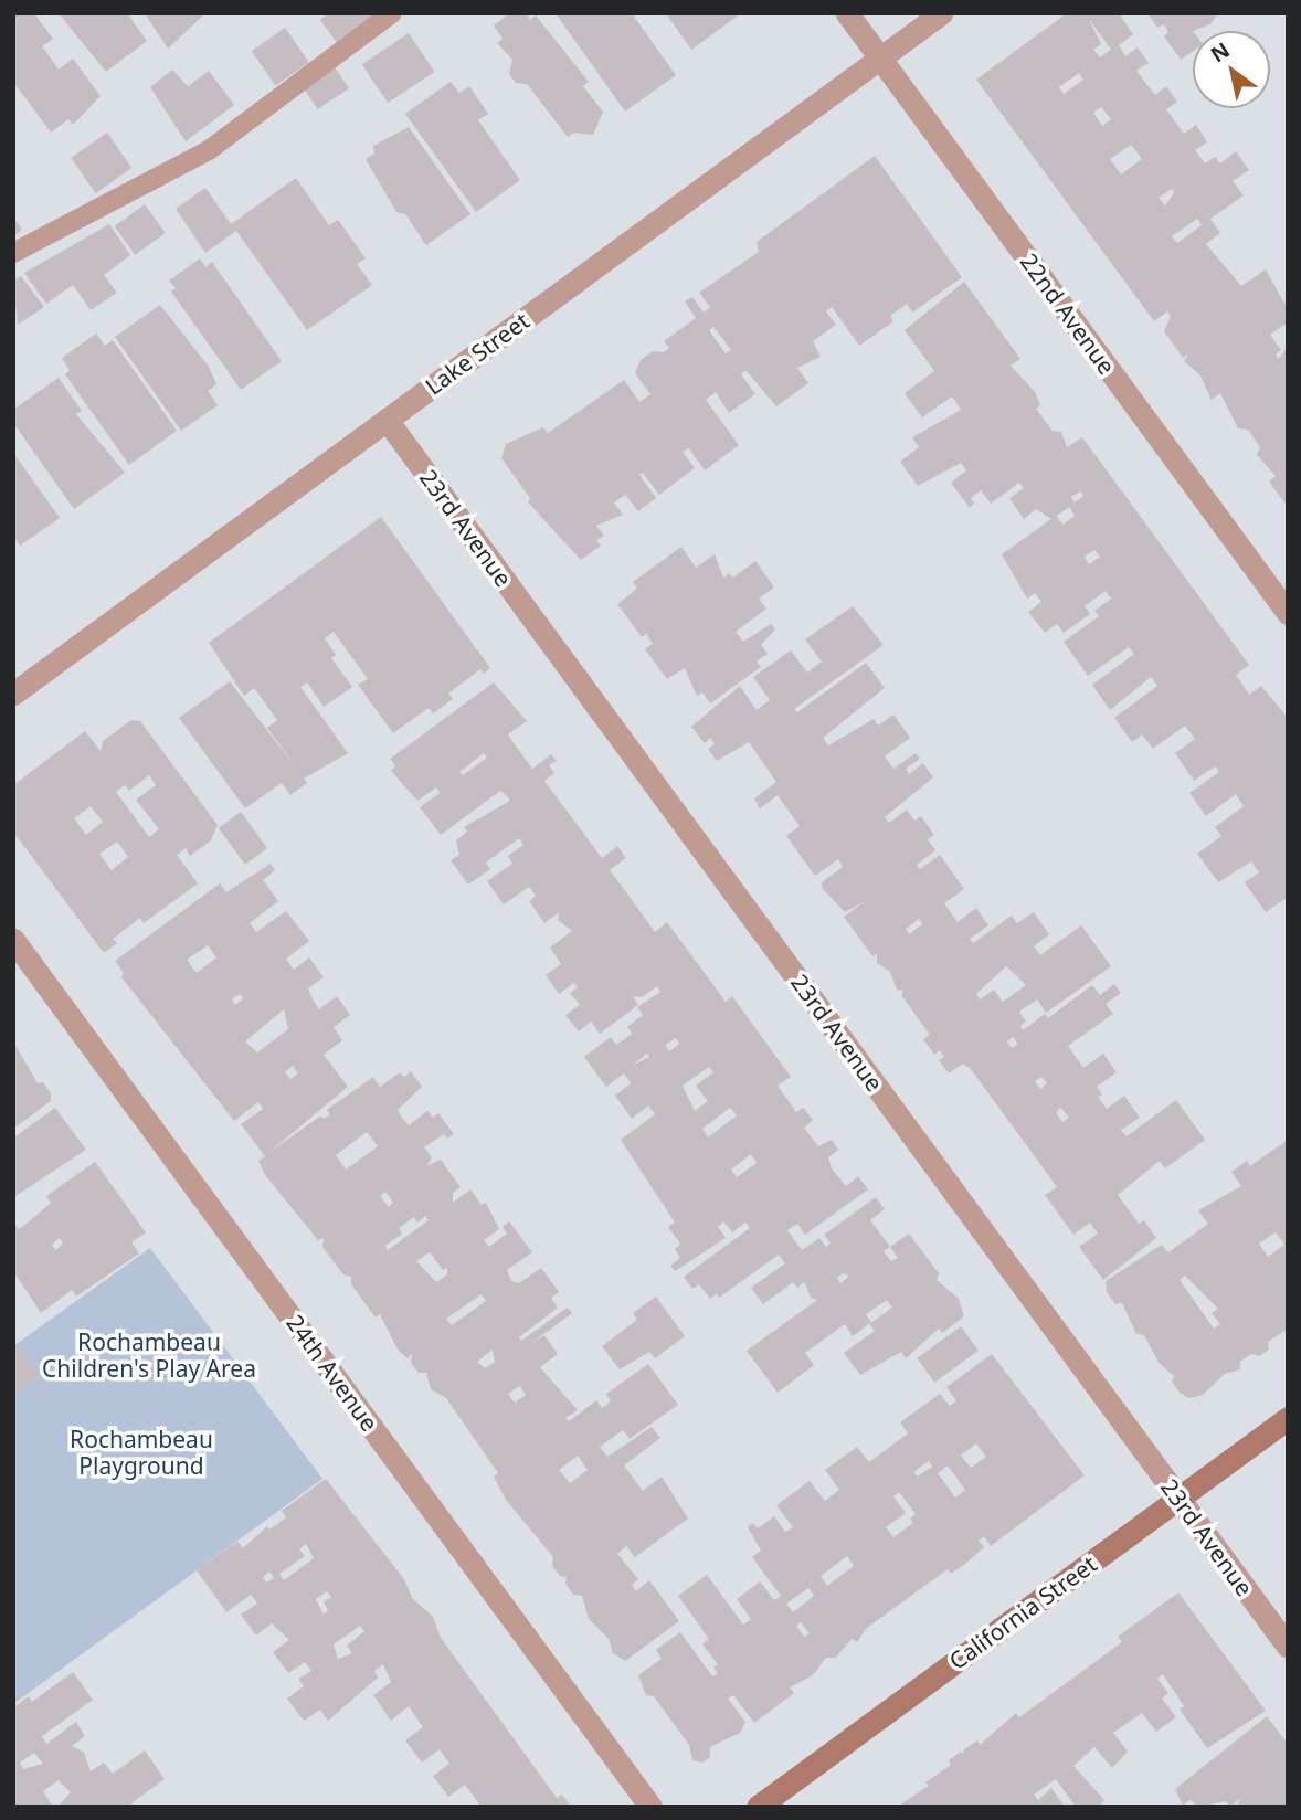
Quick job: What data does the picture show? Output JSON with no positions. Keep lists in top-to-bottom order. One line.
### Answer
{"streets":{"street":["22nd Avenue","Lake Street","23rd Avenue","24th Avenue","California Street"]},"crossings":[["22nd Avenue","Lake Street"],["Lake Street","23rd Avenue"],["23rd Avenue","California Street"]],"parks":["Rochambeau Children's Play Area","Rochambeau Playground"],"north":"top left"}
